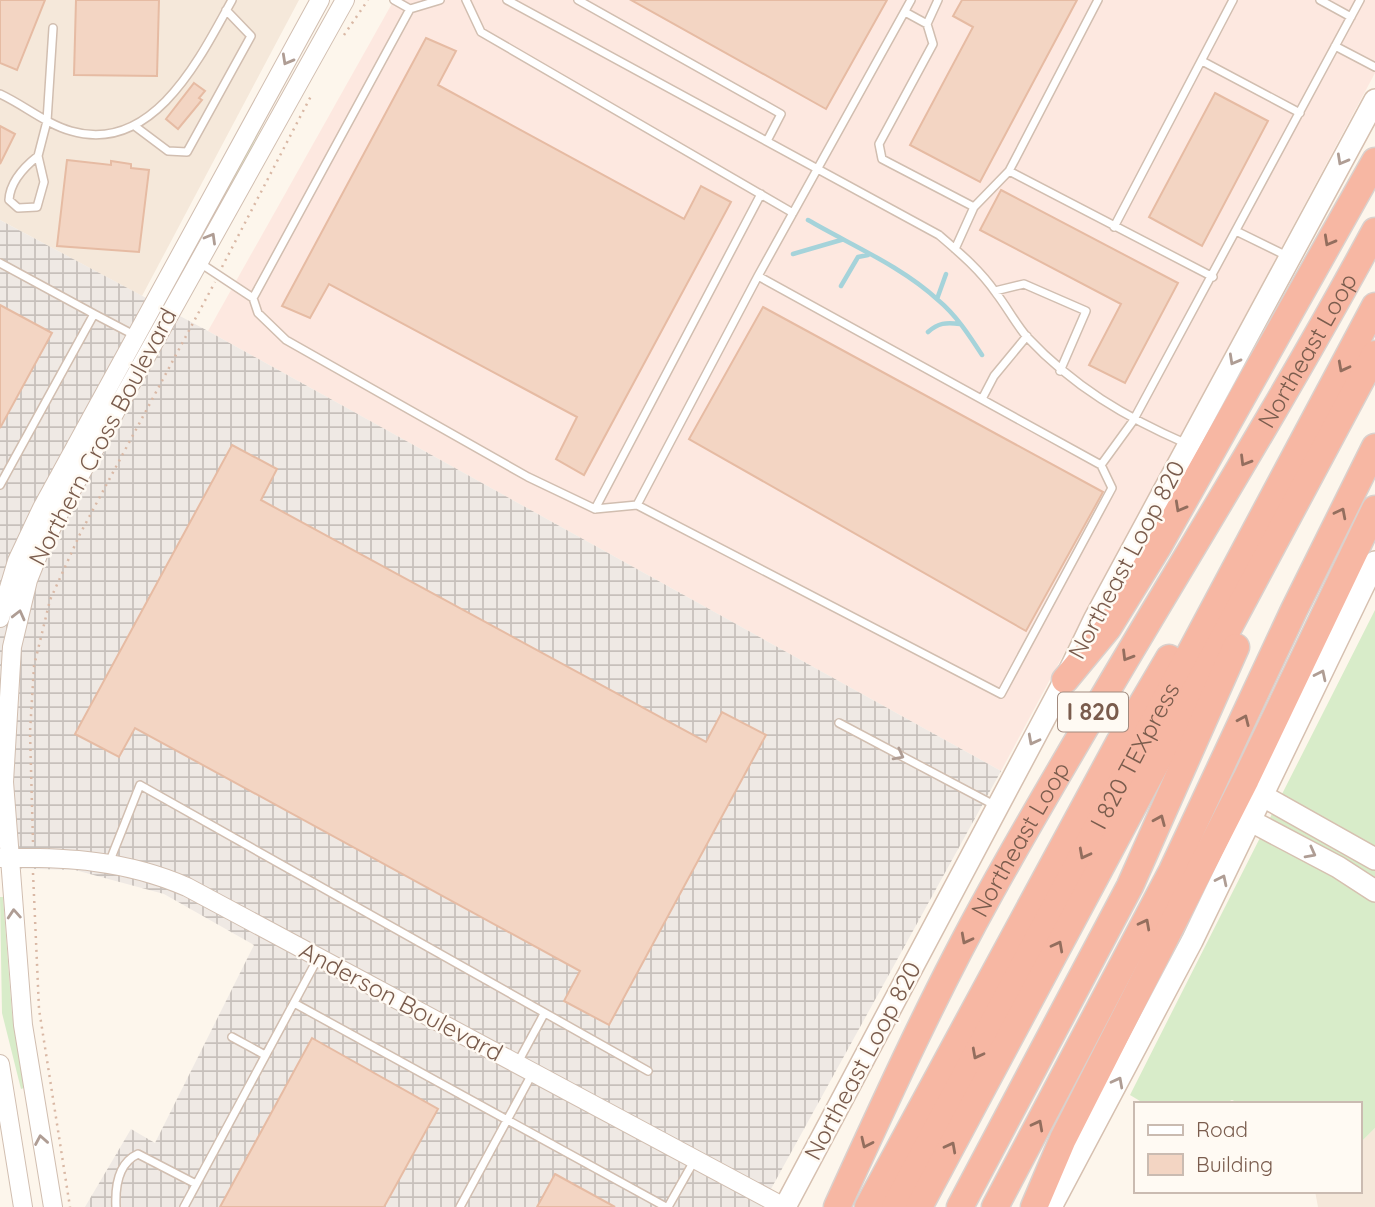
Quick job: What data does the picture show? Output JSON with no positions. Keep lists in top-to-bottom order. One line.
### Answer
{"streets":{"highway":["Northeast Loop","I 820","I 820 TEXpress"],"main road":["Northeast Loop 820"],"street":["Northern Cross Boulevard","Anderson Boulevard"]},"crossings":[["Northern Cross Boulevard","Anderson Boulevard"],["Northeast Loop 820","Anderson Boulevard"]],"one_way":["Northeast Loop 820"],"legend":["Road","Building"]}
